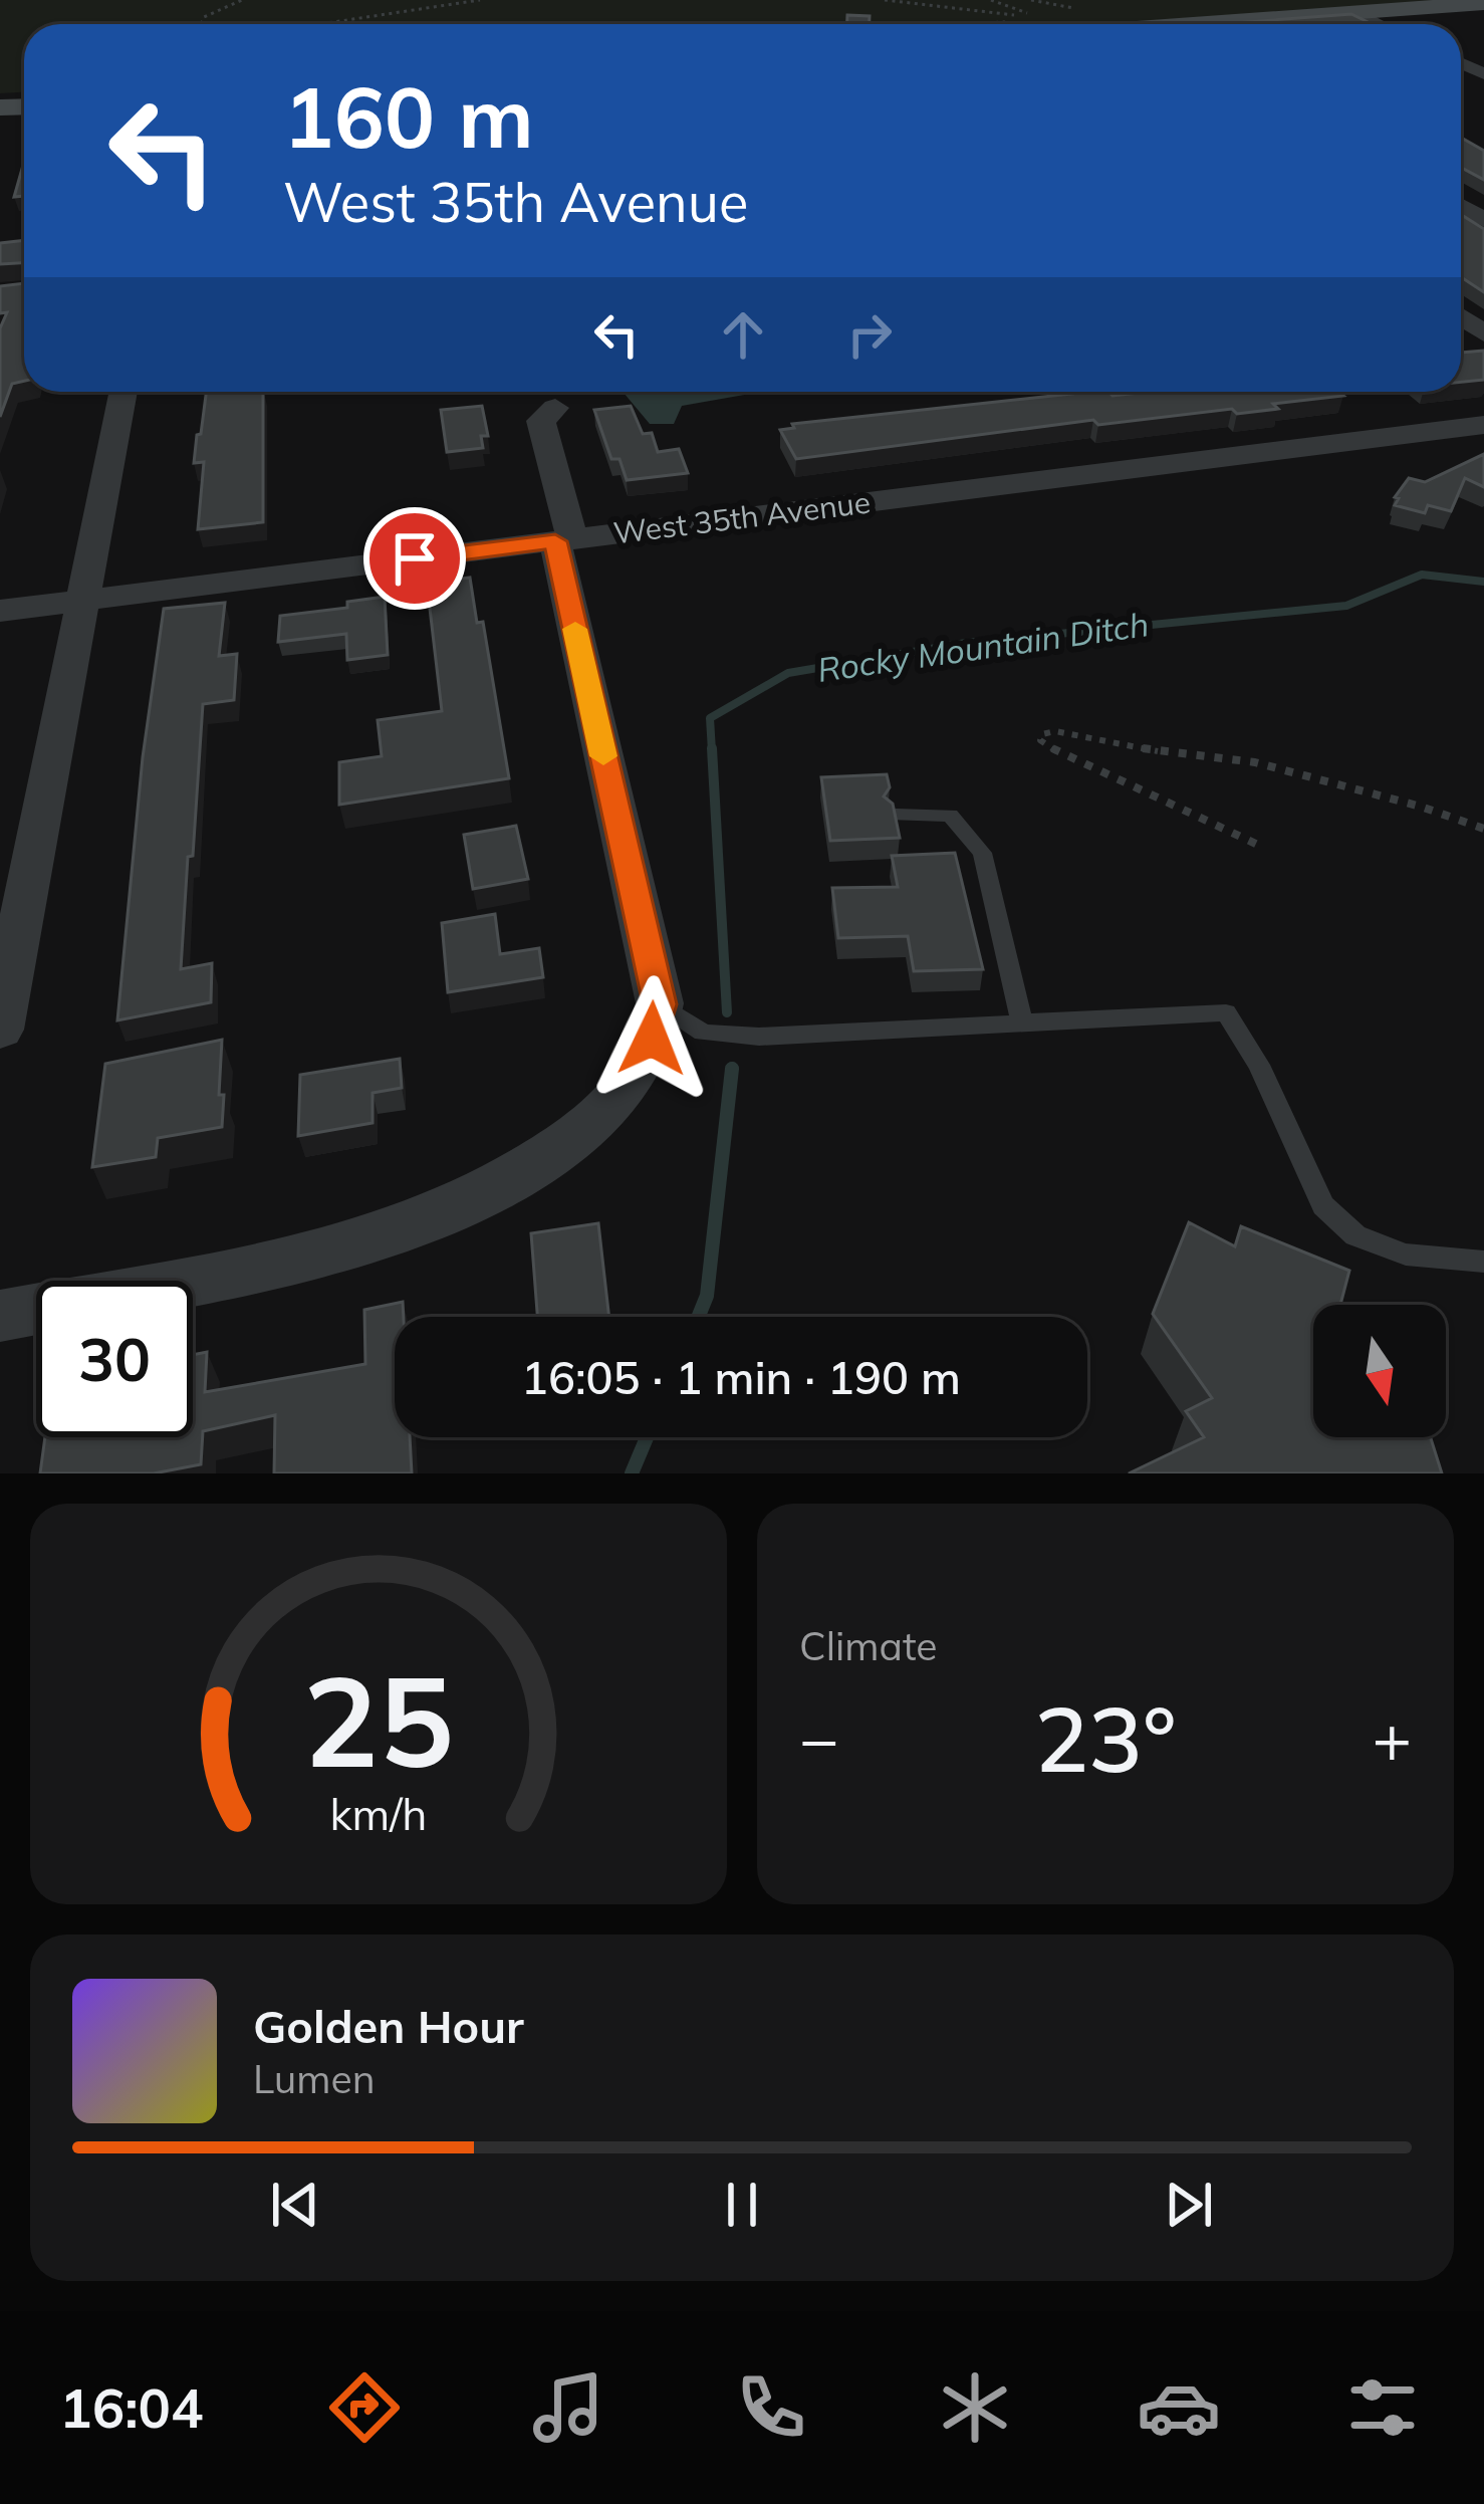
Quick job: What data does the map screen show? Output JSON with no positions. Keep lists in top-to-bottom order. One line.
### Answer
{"streets":{"street":["West 35th Avenue"]},"water":["Rocky Mountain Ditch"],"north":"bottom","page":{"turn":["160 m","West 35th Avenue"],"limit":"30","trip":"16:05 · 1 min · 190 m","tile":"Climate","heat":["−","23°","+"],"song":["Golden Hour","Lumen"],"tabs":"16:04","gauge":["25","km/h"]}}
